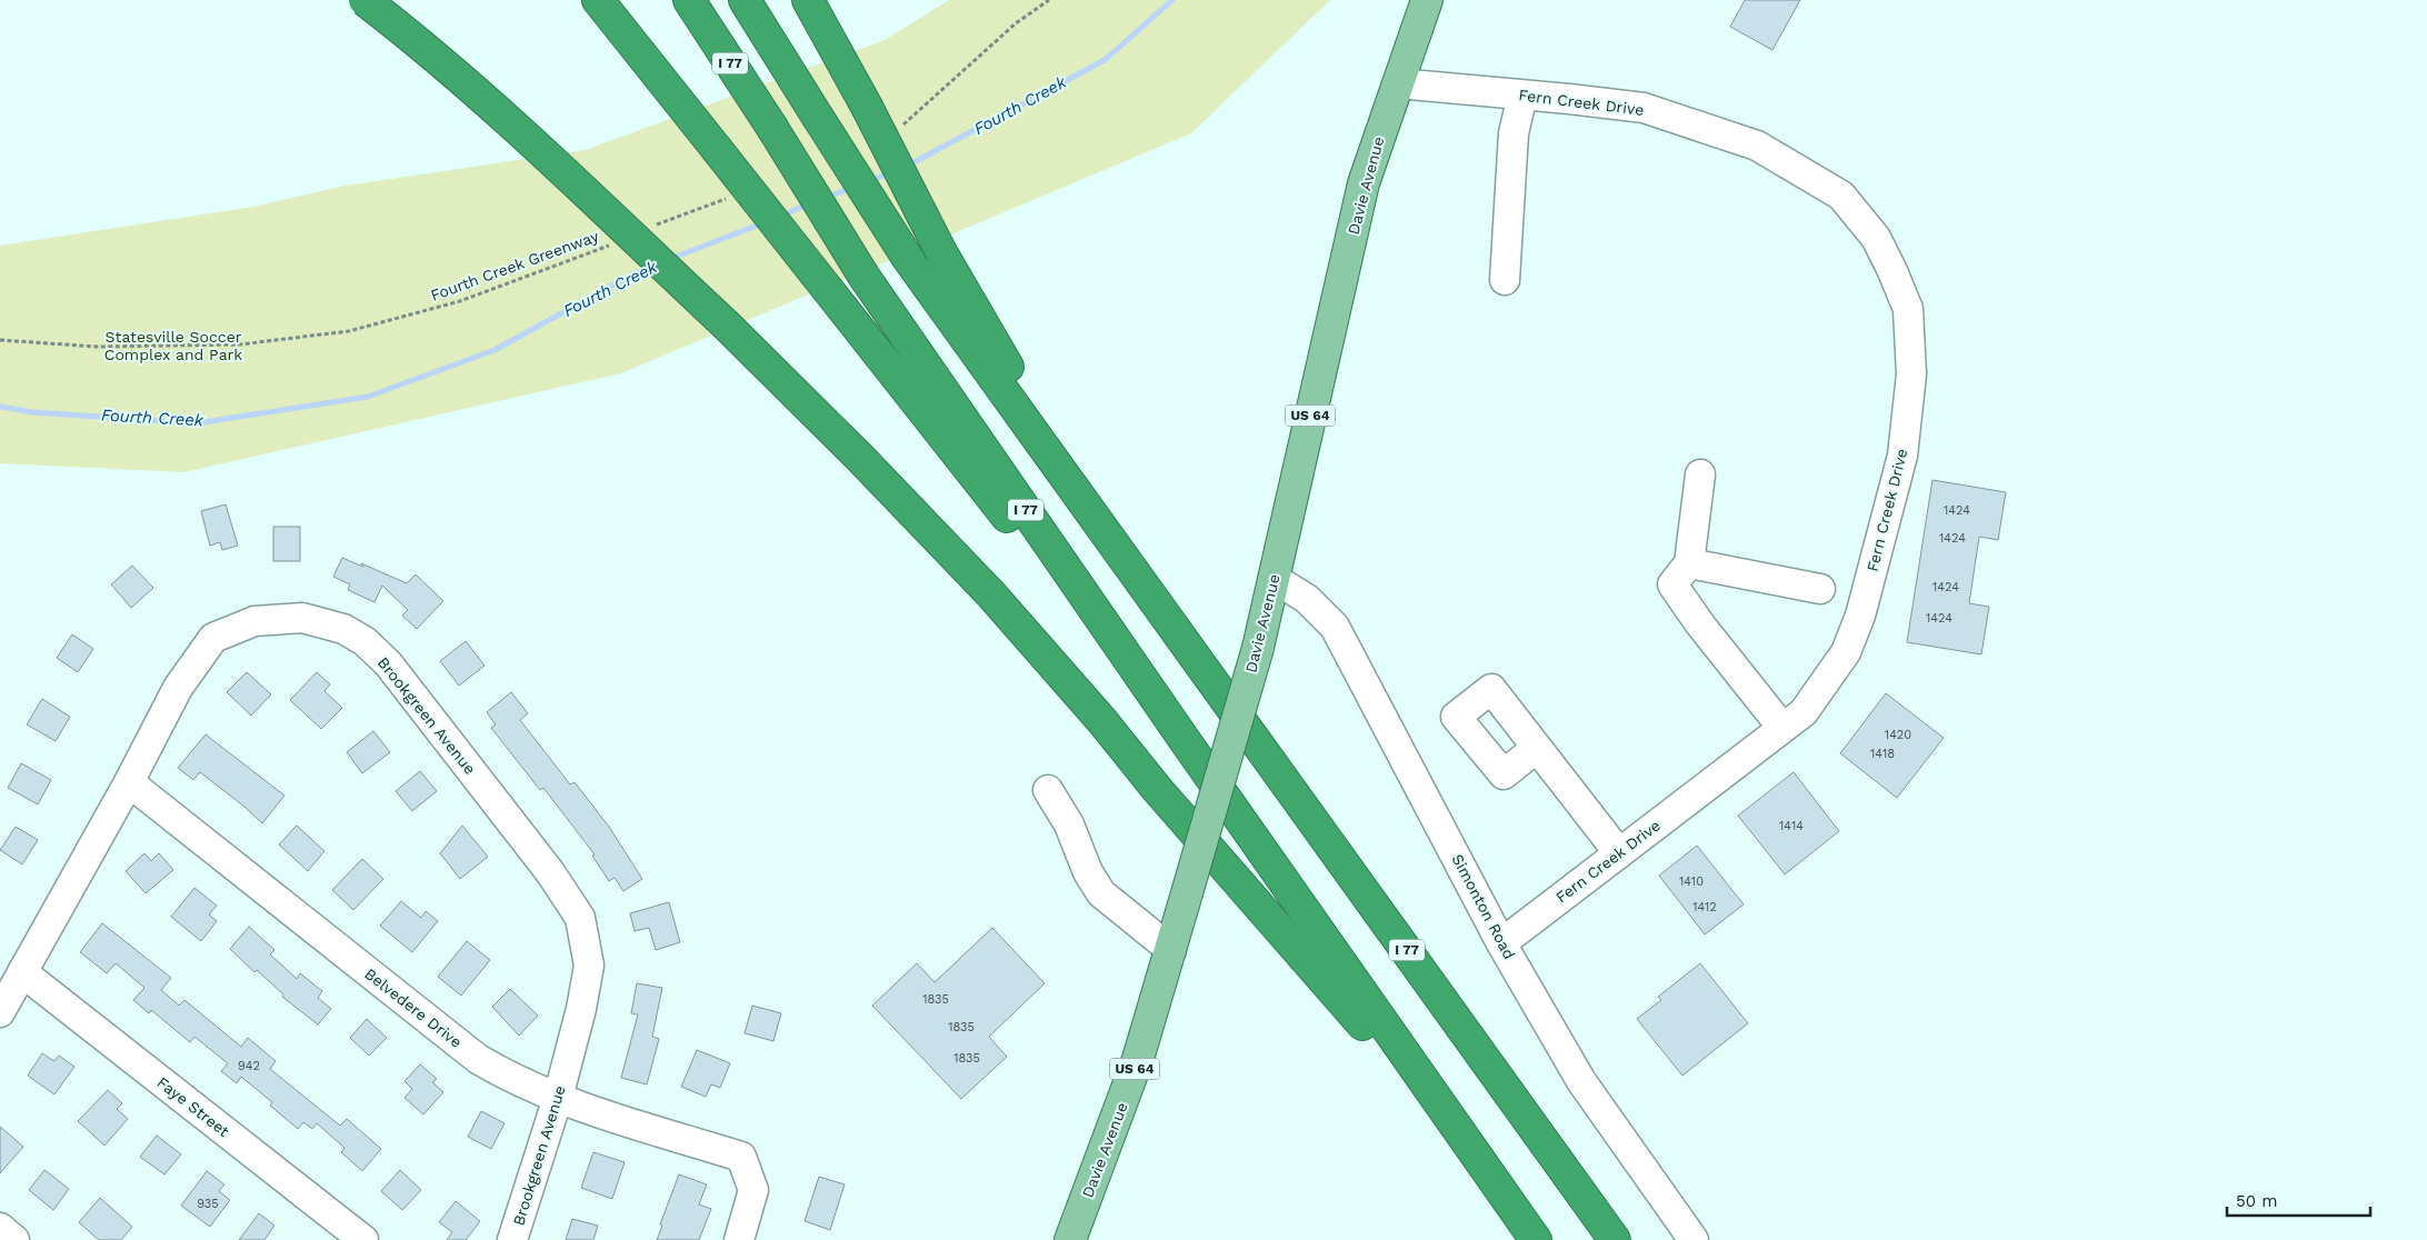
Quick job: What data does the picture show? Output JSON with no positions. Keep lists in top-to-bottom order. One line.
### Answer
{"streets":{"highway":["I 77"],"main road":["Davie Avenue","US 64"],"street":["Fern Creek Drive","Brookgreen Avenue","Simonton Road","Belvedere Drive","Faye Street"],"path":["Fourth Creek Greenway"]},"crossings":[["Fern Creek Drive","Davie Avenue"],["Fern Creek Drive","Simonton Road"],["Davie Avenue","Simonton Road"],["Brookgreen Avenue","Belvedere Drive"],["Brookgreen Avenue","Faye Street"]],"water":["Fourth Creek"],"parks":["Statesville Soccer Complex and Park"],"house_numbers":["1424","1424","1424","1424","1420","1418","1414","1410","1412","1835","1835","1835","942","935"],"scale_bar":"50 m"}
